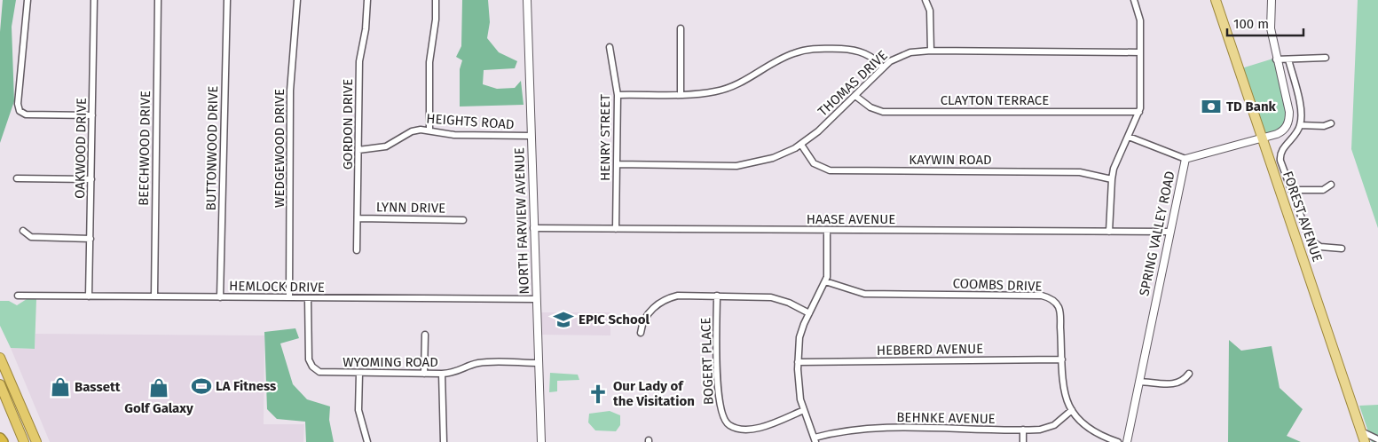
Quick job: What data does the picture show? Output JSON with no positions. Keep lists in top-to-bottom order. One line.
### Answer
{"streets":{"main road":["FOREST AVENUE"],"street":["THOMAS DRIVE","CLAYTON TERRACE","HEIGHTS ROAD","GORDON DRIVE","HENRY STREET","OAKWOOD DRIVE","BEECHWOOD DRIVE","BUTTONWOOD DRIVE","WEDGEWOOD DRIVE","KAYWIN ROAD","LYNN DRIVE","HAASE AVENUE","NORTH FARVIEW AVENUE","SPRING VALLEY ROAD","COOMBS DRIVE","HEMLOCK DRIVE","HEBBERD AVENUE","BOGERT PLACE","WYOMING ROAD","BEHNKE AVENUE"]},"crossings":[["THOMAS DRIVE","CLAYTON TERRACE"],["THOMAS DRIVE","HENRY STREET"],["THOMAS DRIVE","KAYWIN ROAD"],["HEIGHTS ROAD","GORDON DRIVE"],["HEIGHTS ROAD","NORTH FARVIEW AVENUE"],["GORDON DRIVE","LYNN DRIVE"],["HENRY STREET","HAASE AVENUE"],["OAKWOOD DRIVE","HEMLOCK DRIVE"],["BEECHWOOD DRIVE","HEMLOCK DRIVE"],["BUTTONWOOD DRIVE","HEMLOCK DRIVE"],["WEDGEWOOD DRIVE","HEMLOCK DRIVE"],["FOREST AVENUE","SPRING VALLEY ROAD"],["HAASE AVENUE","NORTH FARVIEW AVENUE"],["HAASE AVENUE","SPRING VALLEY ROAD"],["NORTH FARVIEW AVENUE","HEMLOCK DRIVE"],["NORTH FARVIEW AVENUE","WYOMING ROAD"],["COOMBS DRIVE","HEBBERD AVENUE"],["COOMBS DRIVE","BEHNKE AVENUE"],["HEMLOCK DRIVE","WYOMING ROAD"]],"places":{"bank":["TD Bank"],"school or university":["EPIC School"],"sports":["LA Fitness"],"shop":["Bassett","Golf Galaxy"],"church":["Our Lady of the Visitation"]},"scale_bar":"100 m"}
